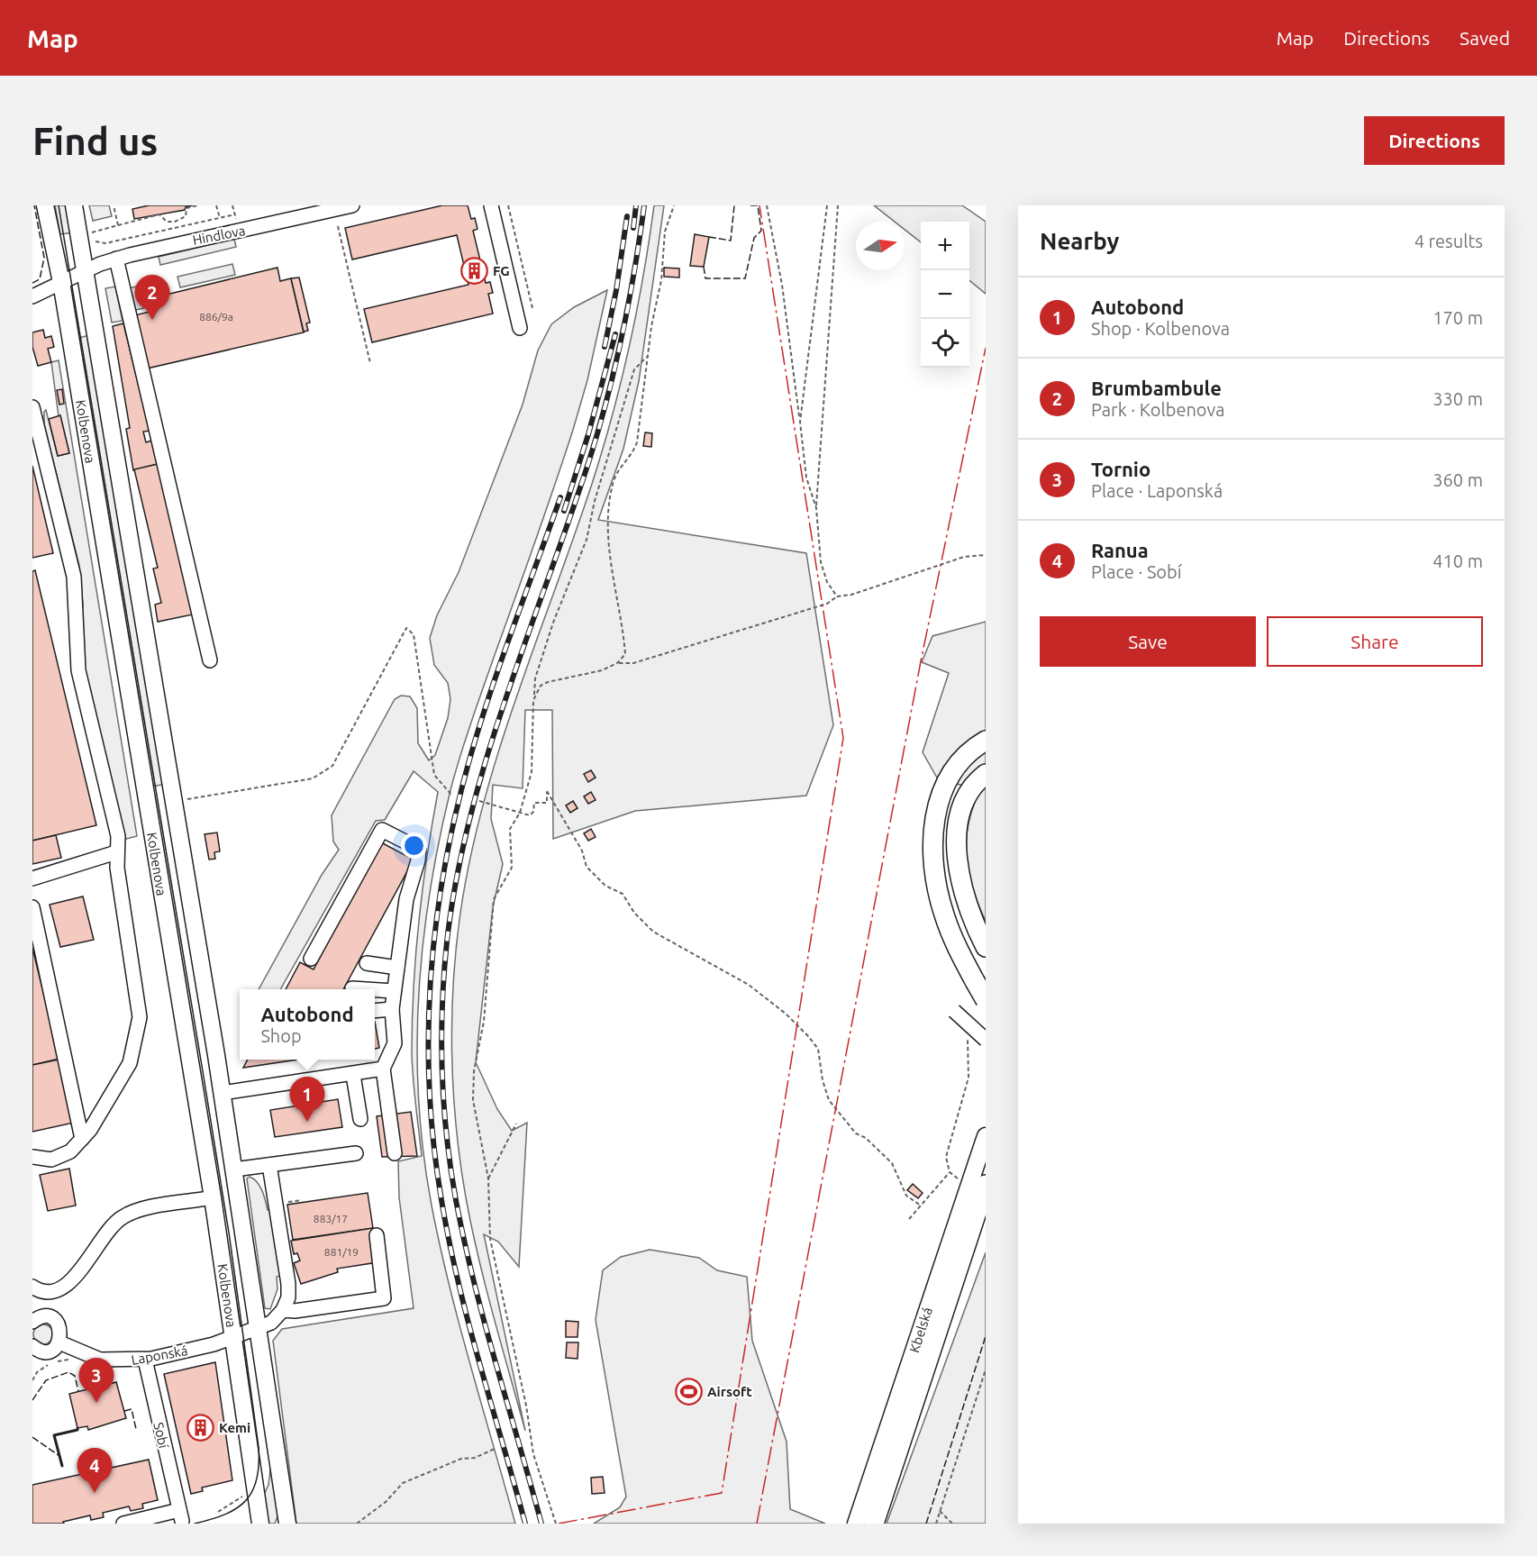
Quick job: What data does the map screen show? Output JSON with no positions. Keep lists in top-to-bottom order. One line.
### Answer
{"streets":{"highway":["Kbelská"],"main road":["Kolbenova"],"street":["Hindlova","Laponská","Sobí"]},"crossings":[["Hindlova","Kolbenova"],["Kolbenova","Laponská"],["Laponská","Sobí"]],"places":{"building":["FG","Kemi"],"sports":["Airsoft"]},"house_numbers":["886/9a","883/17","881/19"],"north":"right","page":{"header":"Map","nav":["Map","Directions","Saved"],"buttons":["Directions",["Save","Share"]],"title":"Find us","heading":["Nearby","4 results"],"map_buttons":["+","−"],"pins":["2","1","3","4"],"list":[{"mark":"1","name":"Autobond","note":"Shop · Kolbenova","value":"170 m"},{"mark":"2","name":"Brumbambule","note":"Park · Kolbenova","value":"330 m"},{"mark":"3","name":"Tornio","note":"Place · Laponská","value":"360 m"},{"mark":"4","name":"Ranua","note":"Place · Sobí","value":"410 m"}],"popup":["Autobond","Shop"]}}
